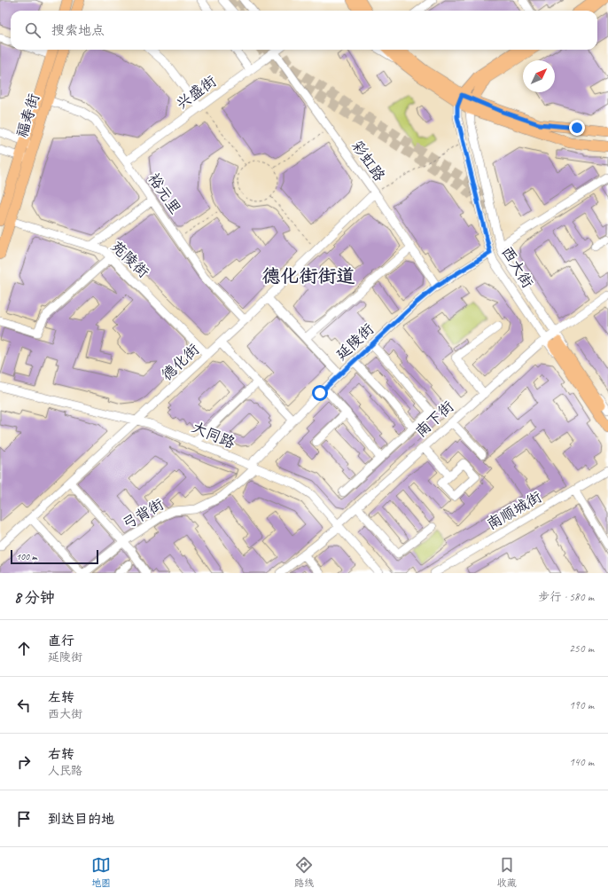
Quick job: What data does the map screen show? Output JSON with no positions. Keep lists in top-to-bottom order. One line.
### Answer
{"streets":{"main road":["福寿街"],"street":["兴盛街","彩虹路","裕元里","苑陵街","西大街","延陵街","德化街","南下街","大同路","南顺城街","弓背街"]},"crossings":[["兴盛街","彩虹路"],["兴盛街","裕元里"],["福寿街","裕元里"],["福寿街","苑陵街"],["彩虹路","延陵街"],["彩虹路","德化街"],["裕元里","德化街"],["苑陵街","德化街"],["西大街","延陵街"],["西大街","南下街"],["延陵街","大同路"],["延陵街","弓背街"],["德化街","大同路"],["南下街","大同路"],["大同路","弓背街"]],"districts":["德化街街道"],"scale_bar":"100 m","north":"top right","page":{"search":"搜索地点","scale":"100 m","heading":["8 分钟","步行 · 580 m"],"list":[["直行","延陵街","250 m"],["左转","西大街","190 m"],["右转","人民路","140 m"],"到达目的地"],"nav":["地图","路线","收藏"]}}
